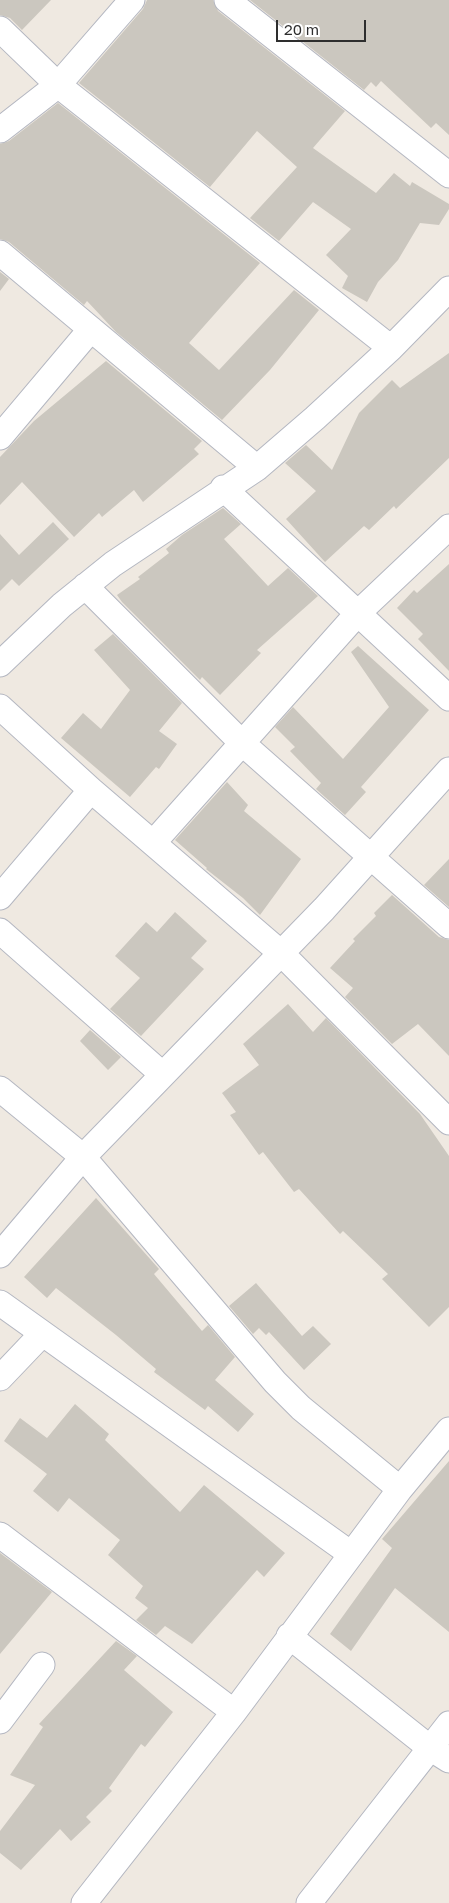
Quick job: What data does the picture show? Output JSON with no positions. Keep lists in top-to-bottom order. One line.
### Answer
{"scale_bar":"20 m"}
